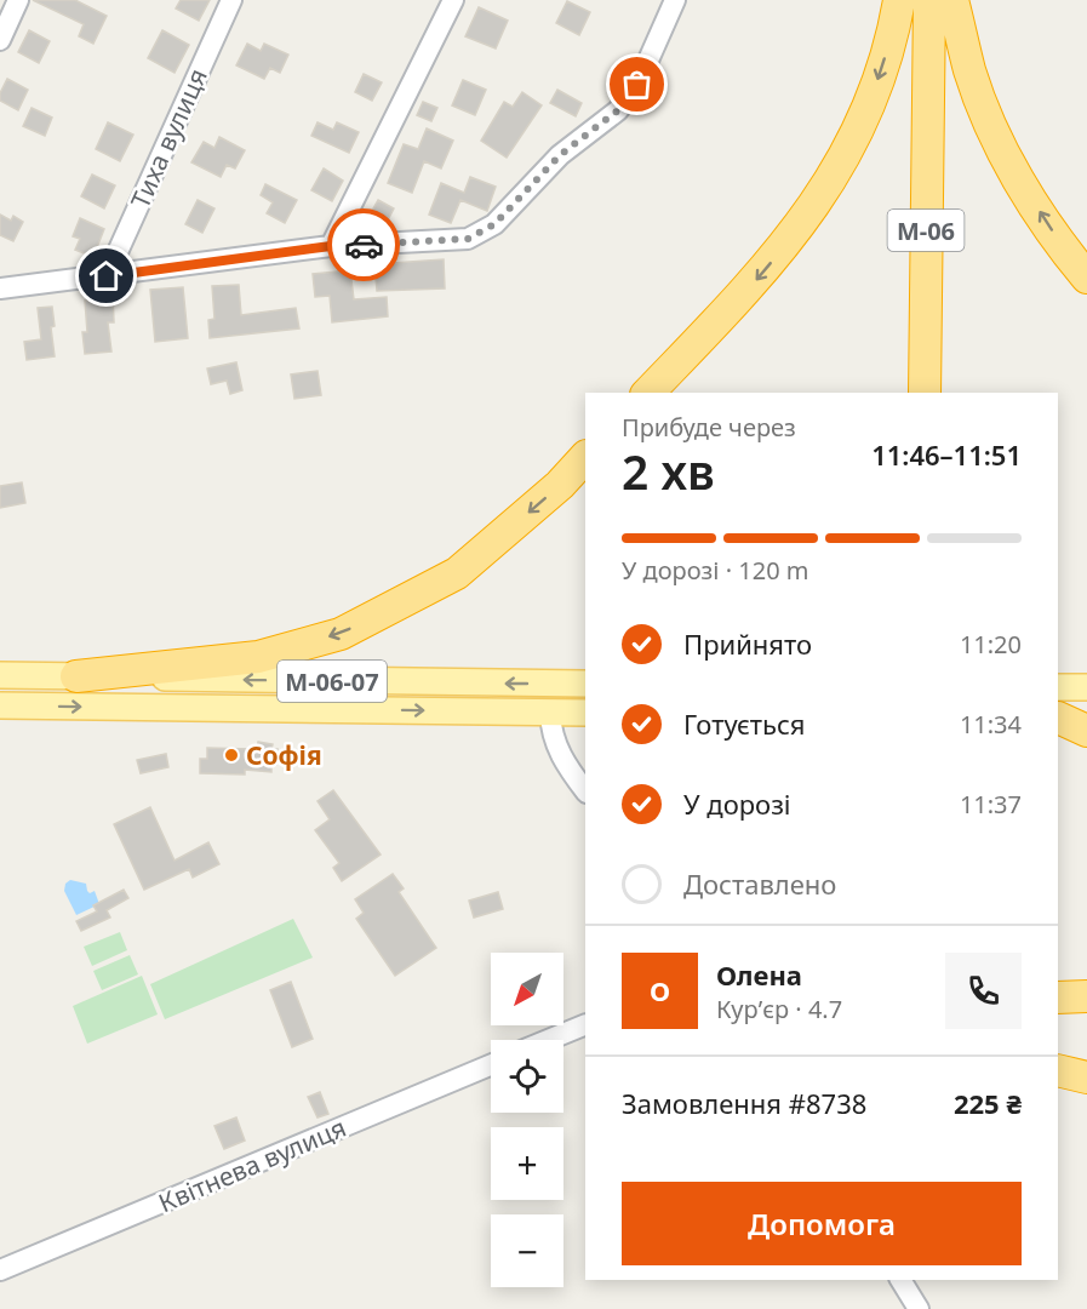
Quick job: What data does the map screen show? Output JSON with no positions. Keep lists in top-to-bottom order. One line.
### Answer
{"streets":{"highway":["М-06"],"main road":["М-06-07"],"street":["Тиха вулиця","Квітнева вулиця"]},"places":["Софія"],"north":"bottom left","page":{"heading":["2 хв","Прибуде через","11:46–11:51"],"panel":["Олена","Кур’єр · 4.7","Замовлення #8738","225 ₴"],"bar":"У дорозі · 120 m","list":[["Прийнято","11:20"],["Готується","11:34"],["У дорозі","11:37"],"Доставлено"],"map_buttons":["+","−"],"round":"О","buttons":"Допомога"}}
